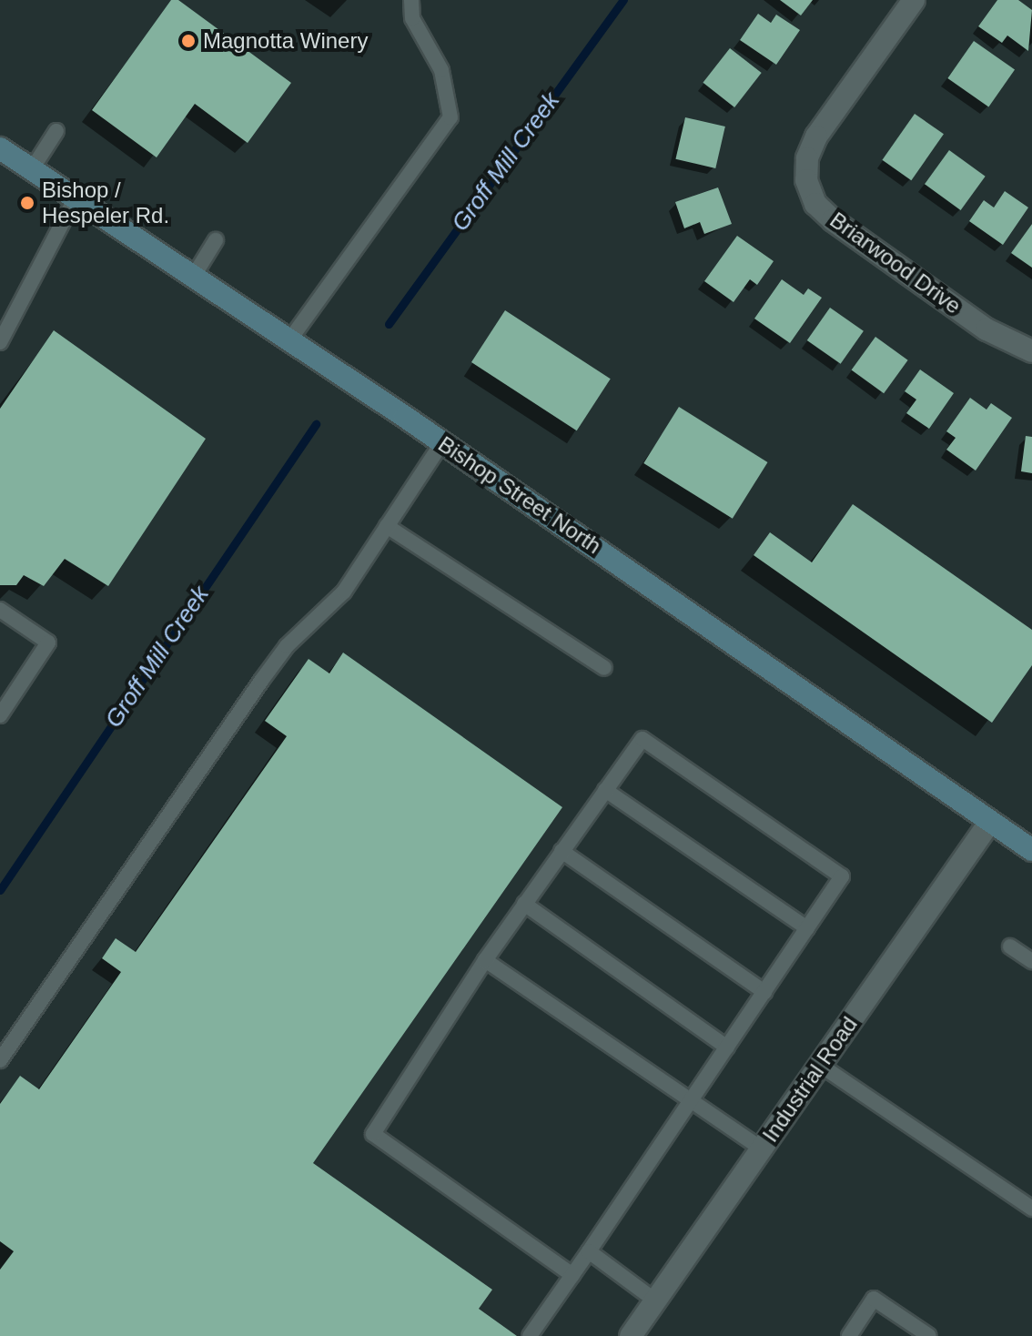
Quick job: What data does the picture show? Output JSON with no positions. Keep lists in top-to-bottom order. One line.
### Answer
{"streets":{"main road":["Bishop Street North"],"street":["Briarwood Drive","Industrial Road"]},"crossings":[["Bishop Street North","Industrial Road"]],"water":["Groff Mill Creek"],"places":["Magnotta Winery","Bishop / Hespeler Rd."]}
